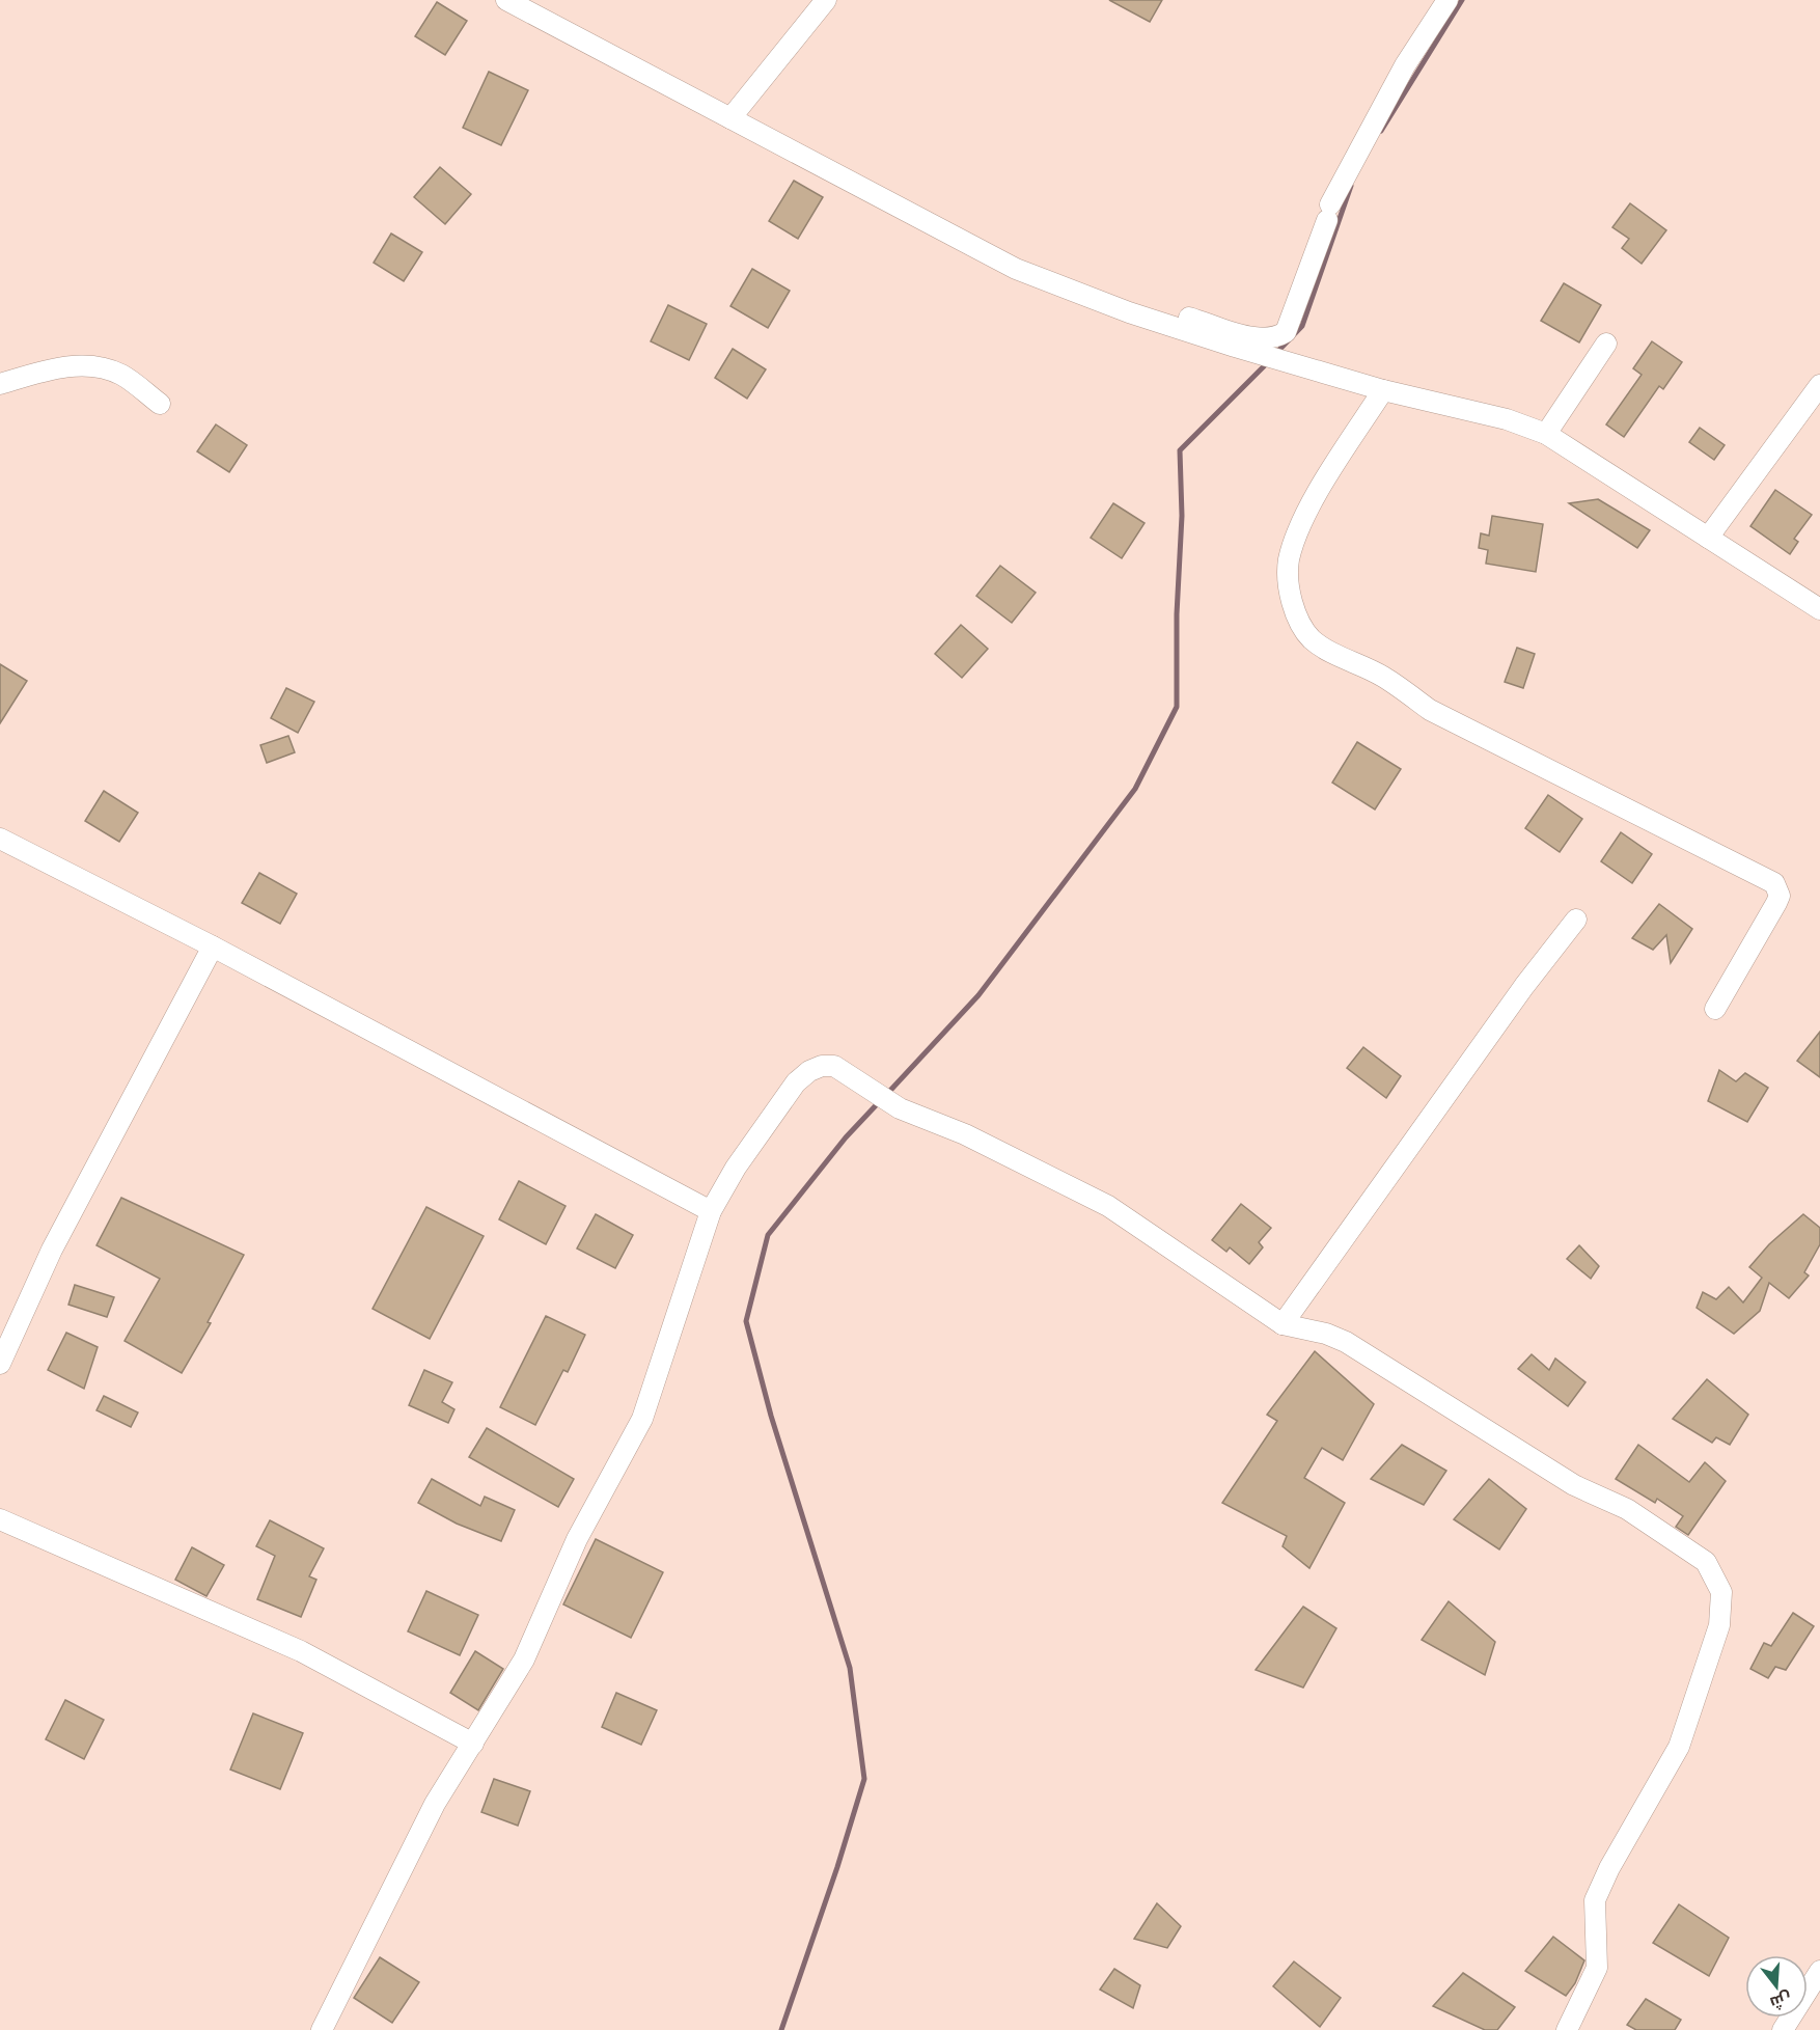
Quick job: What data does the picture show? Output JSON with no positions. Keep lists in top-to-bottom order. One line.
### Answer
{"north":"bottom"}
